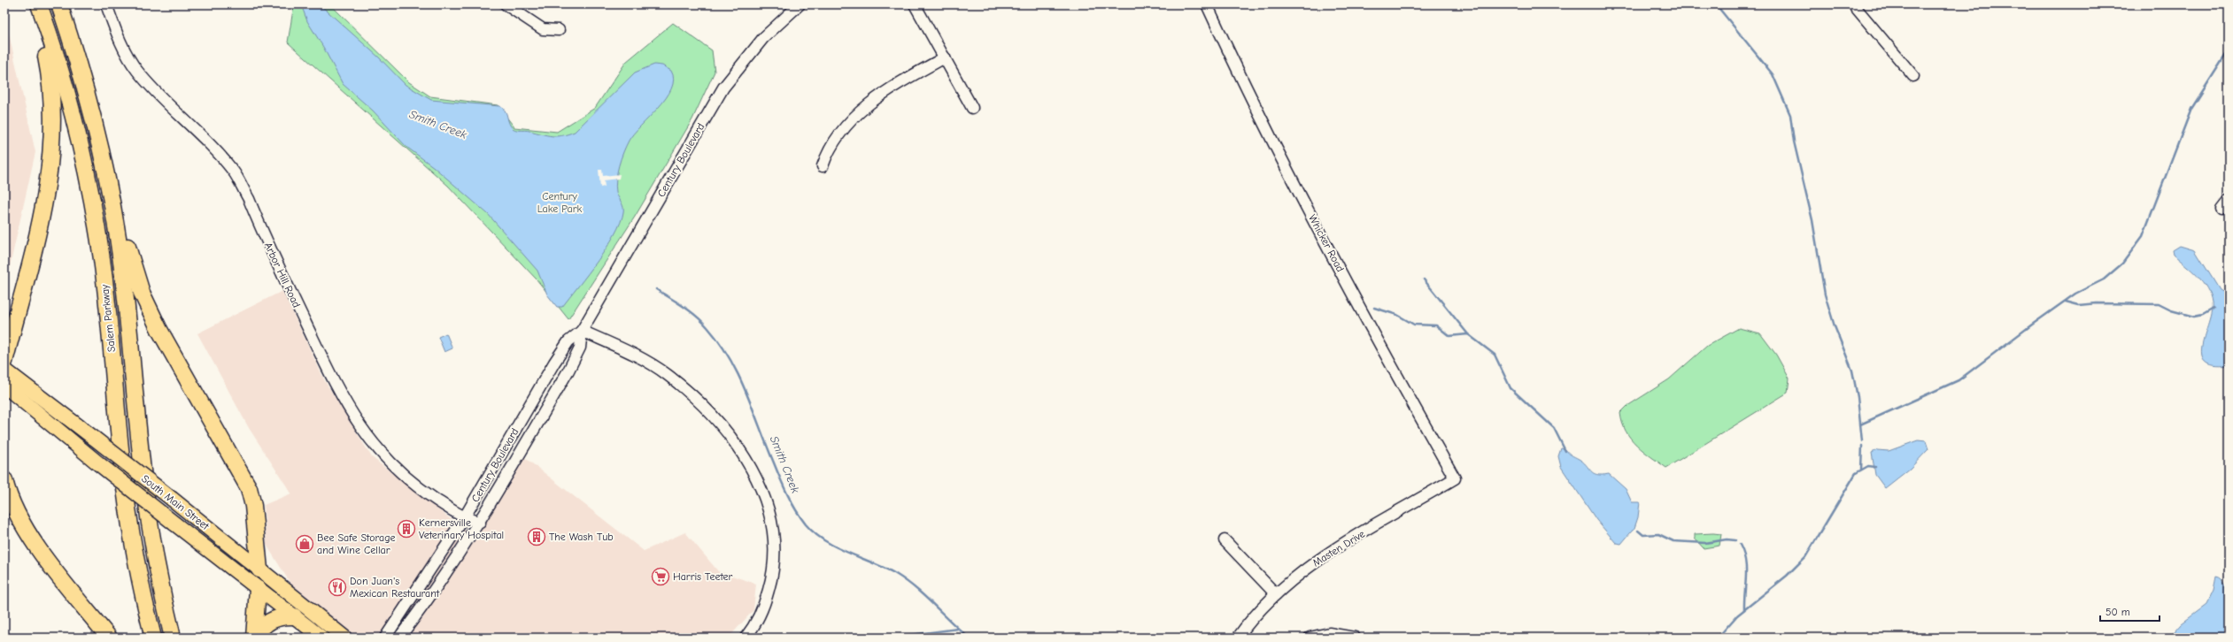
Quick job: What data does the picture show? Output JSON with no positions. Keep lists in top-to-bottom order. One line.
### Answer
{"streets":{"highway":["Salem Parkway"],"main road":["South Main Street"],"street":["Century Boulevard","Whicker Road","Arbor Hill Road","Masten Drive"]},"crossings":[["Century Boulevard","Arbor Hill Road"],["Whicker Road","Masten Drive"]],"water":["Smith Creek"],"parks":["Century Lake Park"],"places":{"building":["Kernersville Veterinary Hospital","The Wash Tub"],"shop":["Bee Safe Storage and Wine Cellar"],"supermarket":["Harris Teeter"],"restaurant":["Don Juan's Mexican Restaurant"]},"scale_bar":"50 m"}
